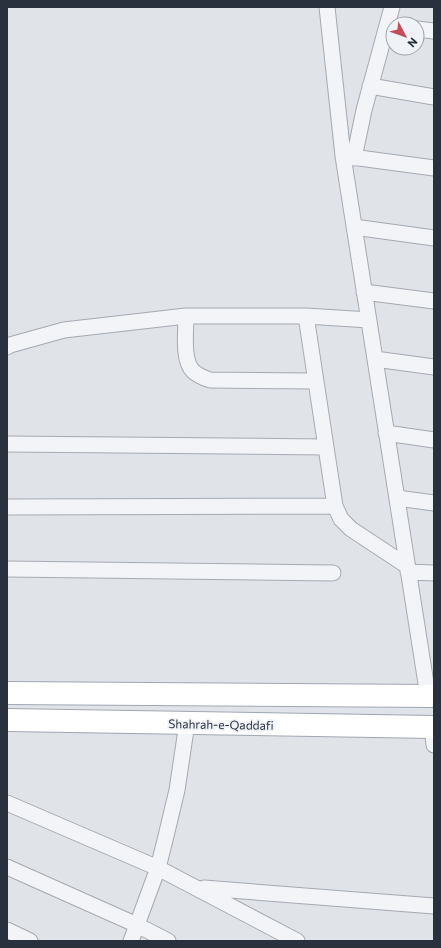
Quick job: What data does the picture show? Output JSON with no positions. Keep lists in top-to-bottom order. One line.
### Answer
{"streets":{"main road":["Shahrah-e-Qaddafi"]},"north":"bottom right"}
